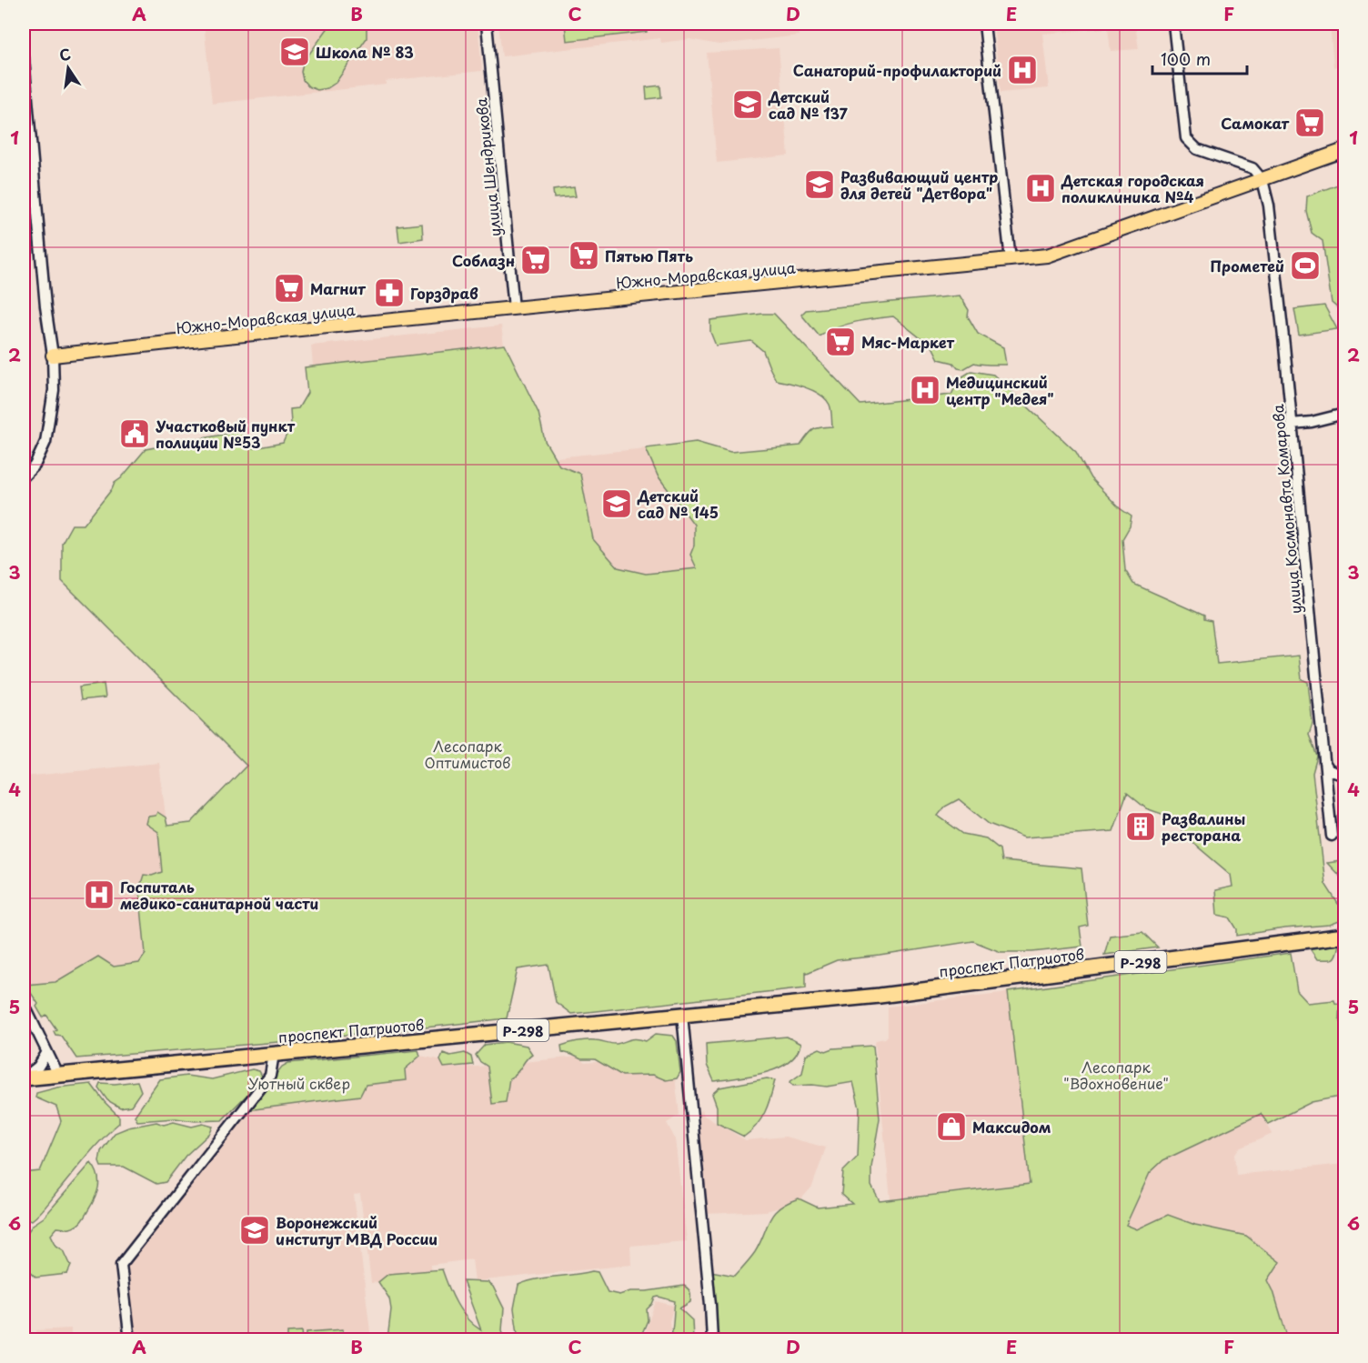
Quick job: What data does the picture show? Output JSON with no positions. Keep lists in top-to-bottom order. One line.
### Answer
{"streets":{"highway":["проспект Патриотов","Р-298"],"main road":["Южно-Моравская улица"],"street":["улица Шендрикова","улица Космонавта Комарова"]},"crossings":[["улица Шендрикова","Южно-Моравская улица"],["Южно-Моравская улица","улица Космонавта Комарова"]],"parks":["Лесопарк Оптимистов","Лесопарк \"Вдохновение\"","Уютный сквер"],"places":{"school or university":["Школа № 83","Детский сад № 137","Развивающий центр для детей \"Детвора\"","Детский сад № 145","Воронежский институт МВД России"],"hospital":["Cанаторий-профилакторий","Детская городская поликлиника №4","Медицинский центр \"Медея\"","Госпиталь медико-санитарной части"],"supermarket":["Самокат","Пятью Пять","Соблазн","Магнит","Мяс-Маркет"],"sports":["Прометей"],"pharmacy":["Горздрав"],"public building":["Участковый пункт полиции №53"],"building":["Развалины ресторана"],"shop":["Максидом"]},"scale_bar":"100 m","north":"top","grid":{"columns":["A","B","C","D","E","F"],"rows":["1","2","3","4","5","6"]}}
